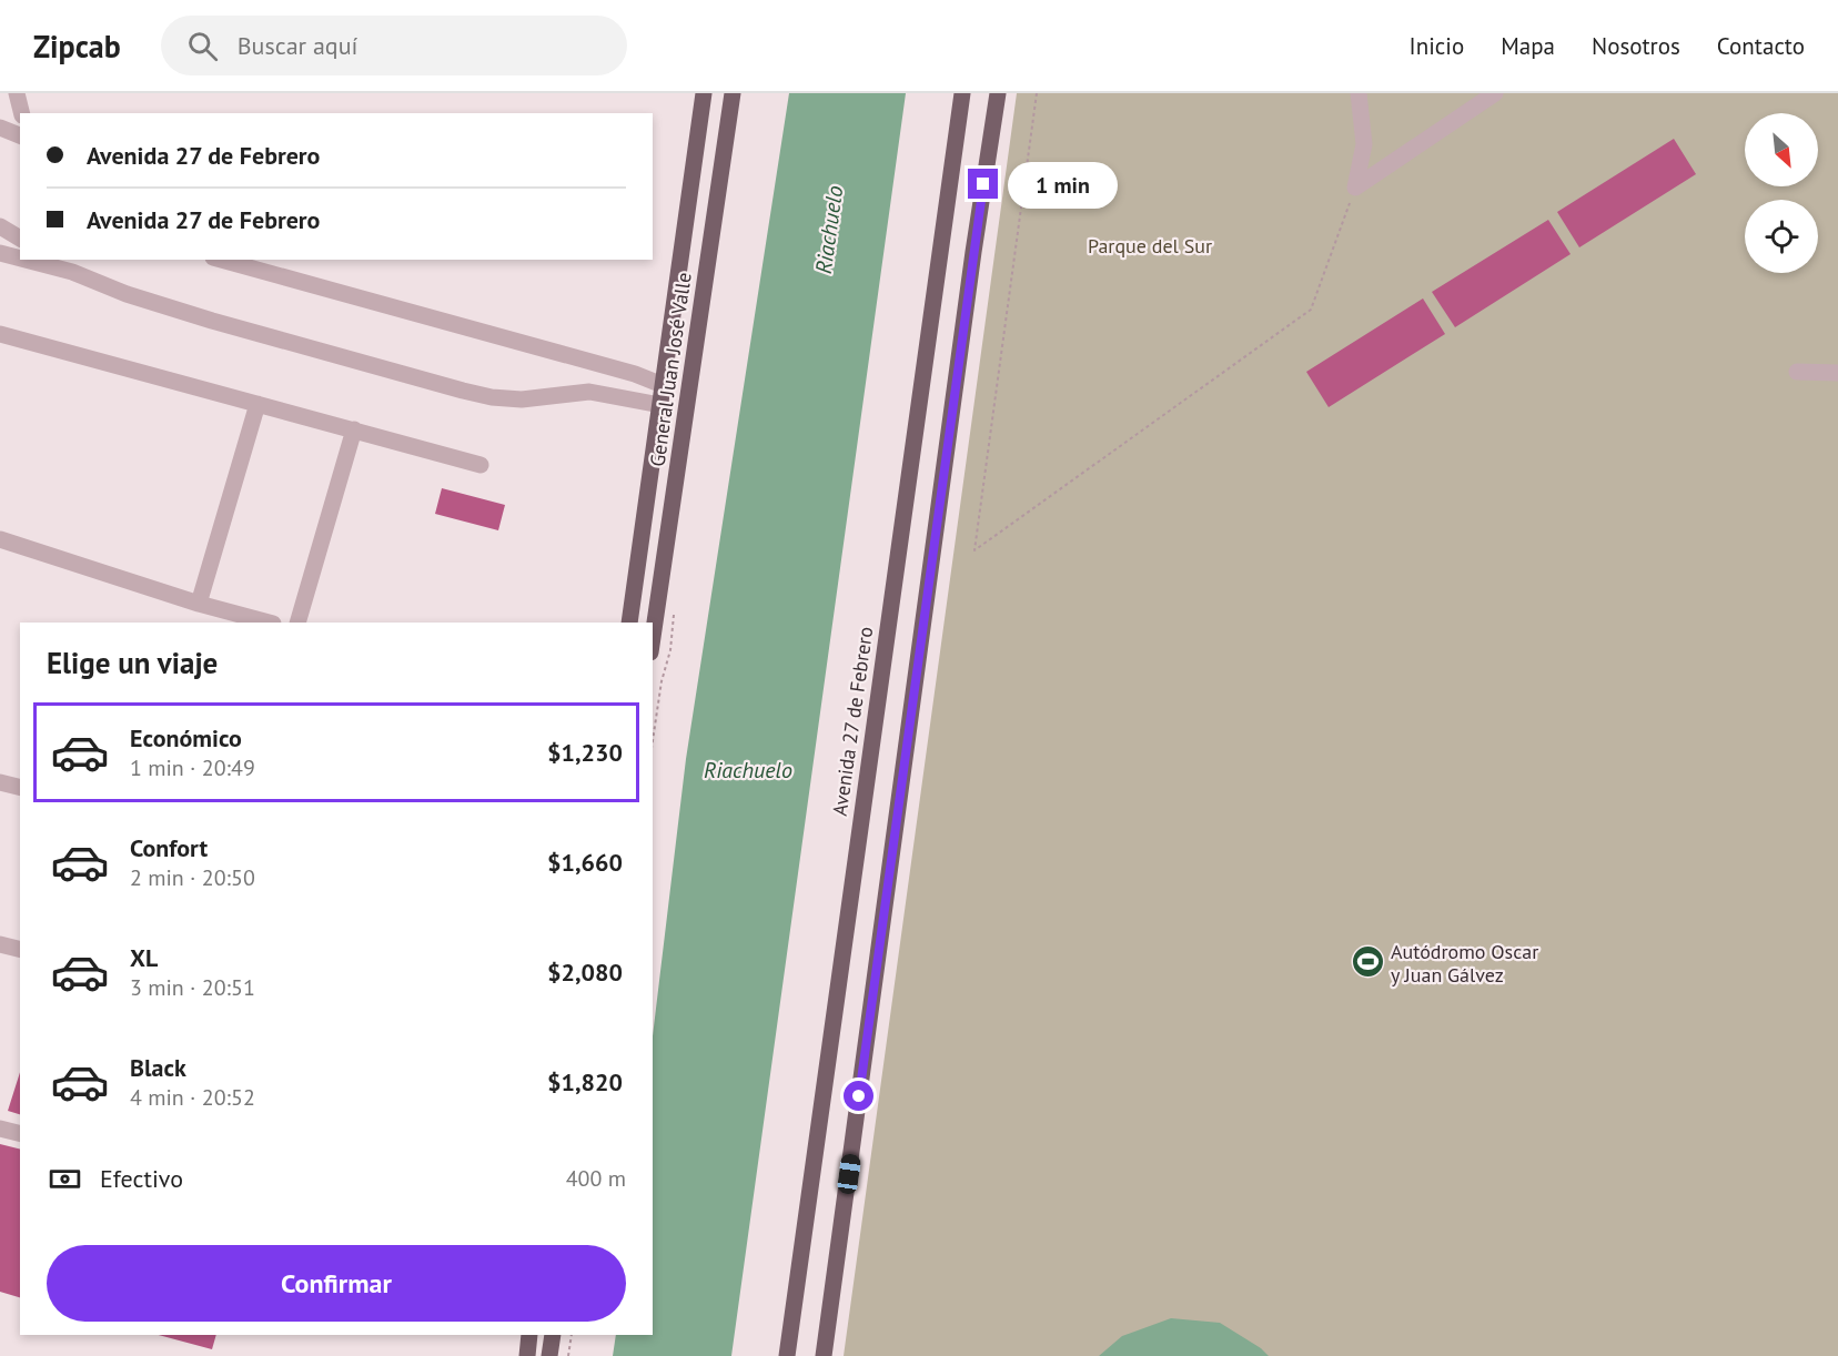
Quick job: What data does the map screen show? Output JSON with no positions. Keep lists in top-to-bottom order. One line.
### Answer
{"streets":{"main road":["General Juan José Valle","Avenida 27 de Febrero"]},"water":["Riachuelo"],"parks":["Parque del Sur"],"places":{"sports":["Autódromo Oscar y Juan Gálvez"]},"north":"bottom right","page":{"header":"Zipcab","search":"Buscar aquí","nav":["Inicio","Mapa","Nosotros","Contacto"],"banner":["Avenida 27 de Febrero","Avenida 27 de Febrero"],"bubble":"1 min","heading":"Elige un viaje","list":[{"name":"Económico","note":"1 min · 20:49","value":"$1,230"},{"name":"Confort","note":"2 min · 20:50","value":"$1,660"},{"name":"XL","note":"3 min · 20:51","value":"$2,080"},{"name":"Black","note":"4 min · 20:52","value":"$1,820"}],"pay":["Efectivo","400 m"],"buttons":"Confirmar"}}
